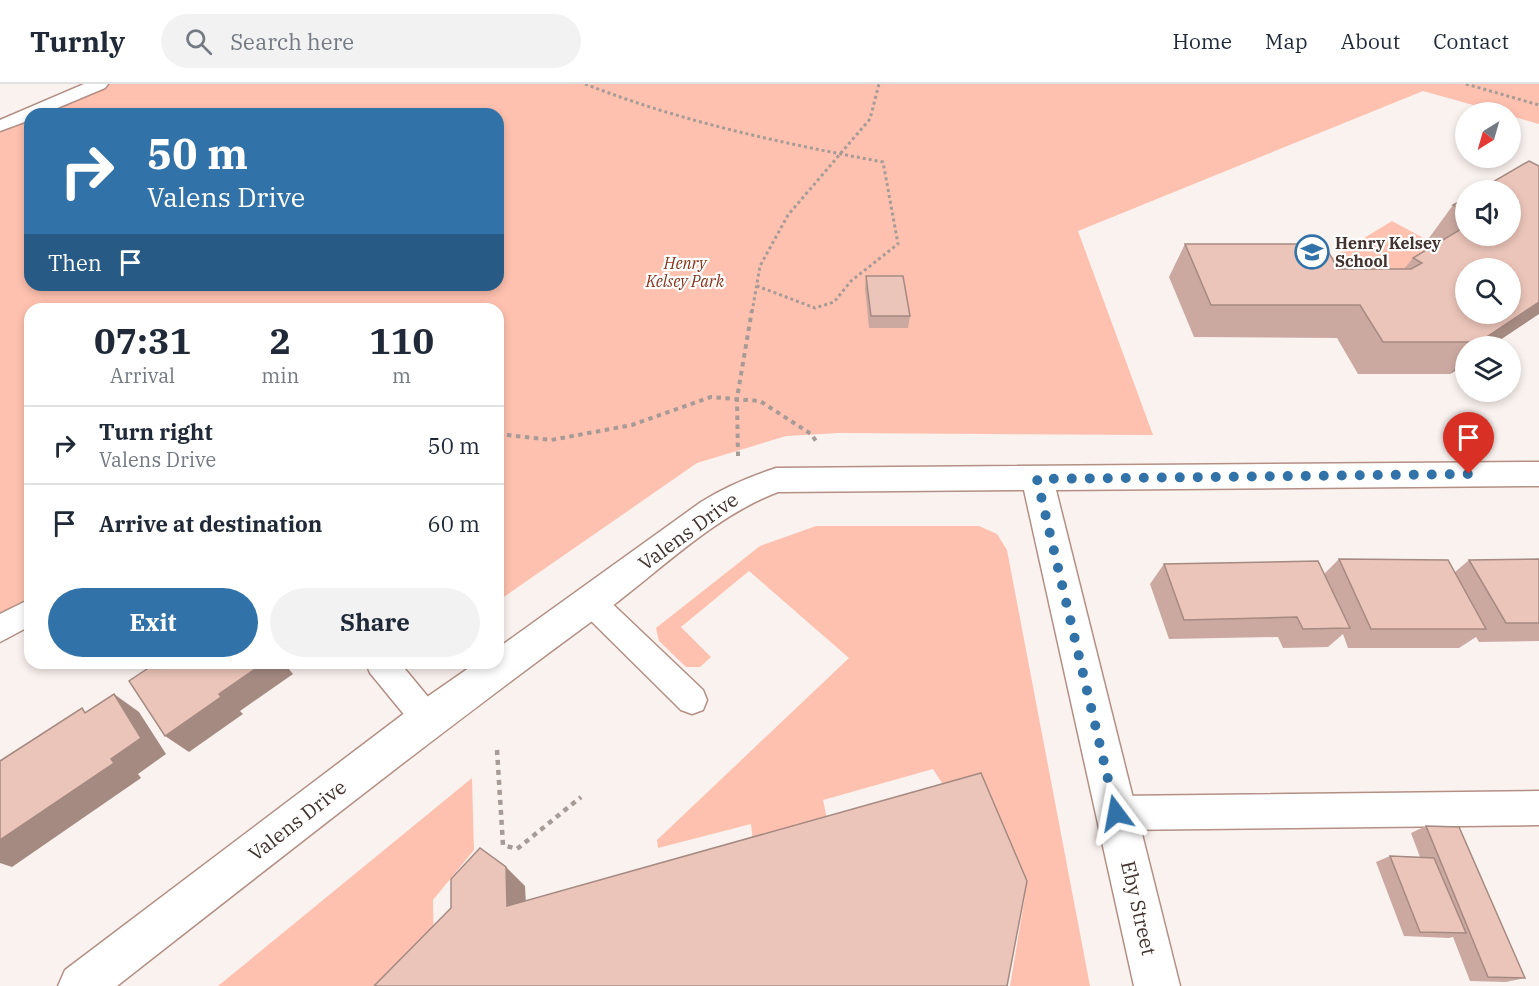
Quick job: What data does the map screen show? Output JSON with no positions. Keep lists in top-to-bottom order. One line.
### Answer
{"streets":{"street":["Valens Drive","Eby Street"]},"crossings":[["Valens Drive","Eby Street"]],"parks":["Henry Kelsey Park"],"places":{"school or university":["Henry Kelsey School"]},"north":"bottom left","page":{"header":"Turnly","search":"Search here","nav":["Home","Map","About","Contact"],"turn":["50 m","Valens Drive"],"then":"Then","eta":["07:31","Arrival","2","min","110","m"],"list":[{"name":"Turn right","note":"Valens Drive","value":"50 m"},{"name":"Arrive at destination","value":"60 m"}],"buttons":["Exit","Share"]}}
